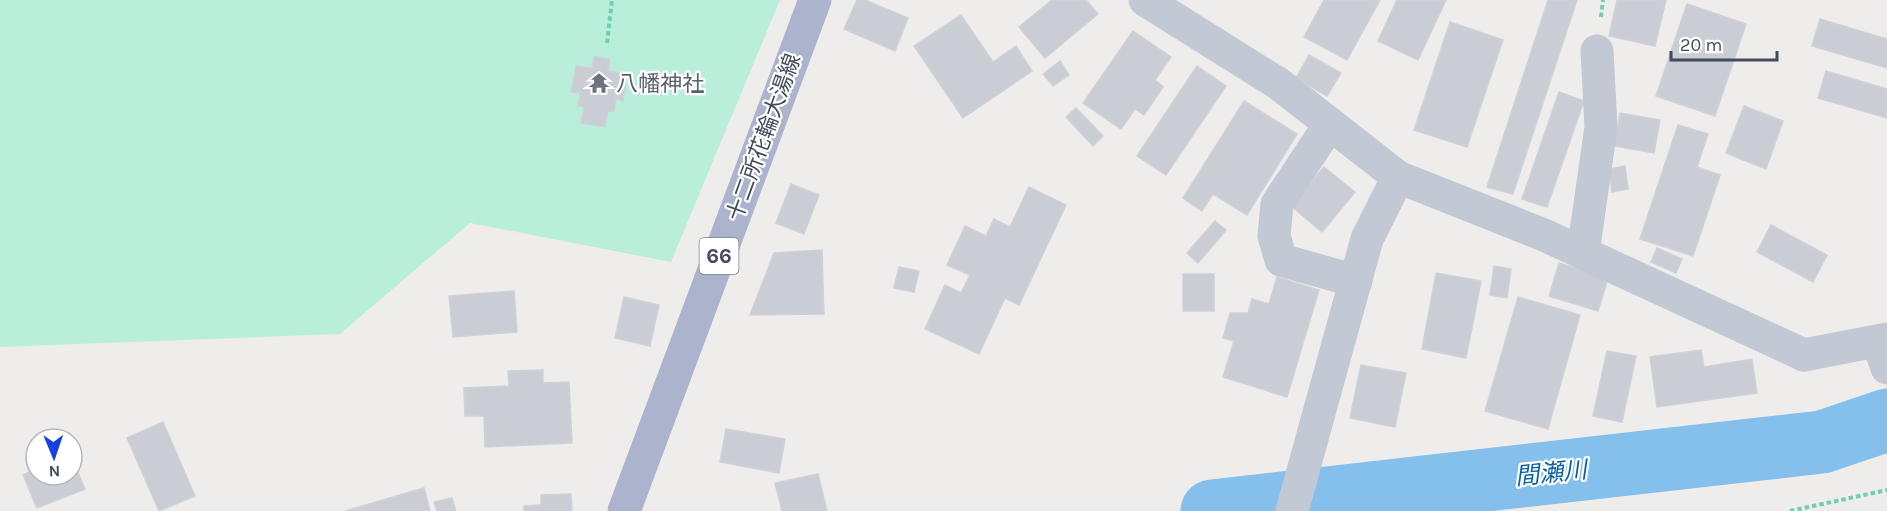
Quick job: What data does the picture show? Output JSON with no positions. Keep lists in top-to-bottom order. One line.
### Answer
{"streets":{"main road":["十二所花輪大湯線","66"]},"water":["間瀬川"],"places":{"temple":["八幡神社"]},"scale_bar":"20 m","north":"bottom"}
